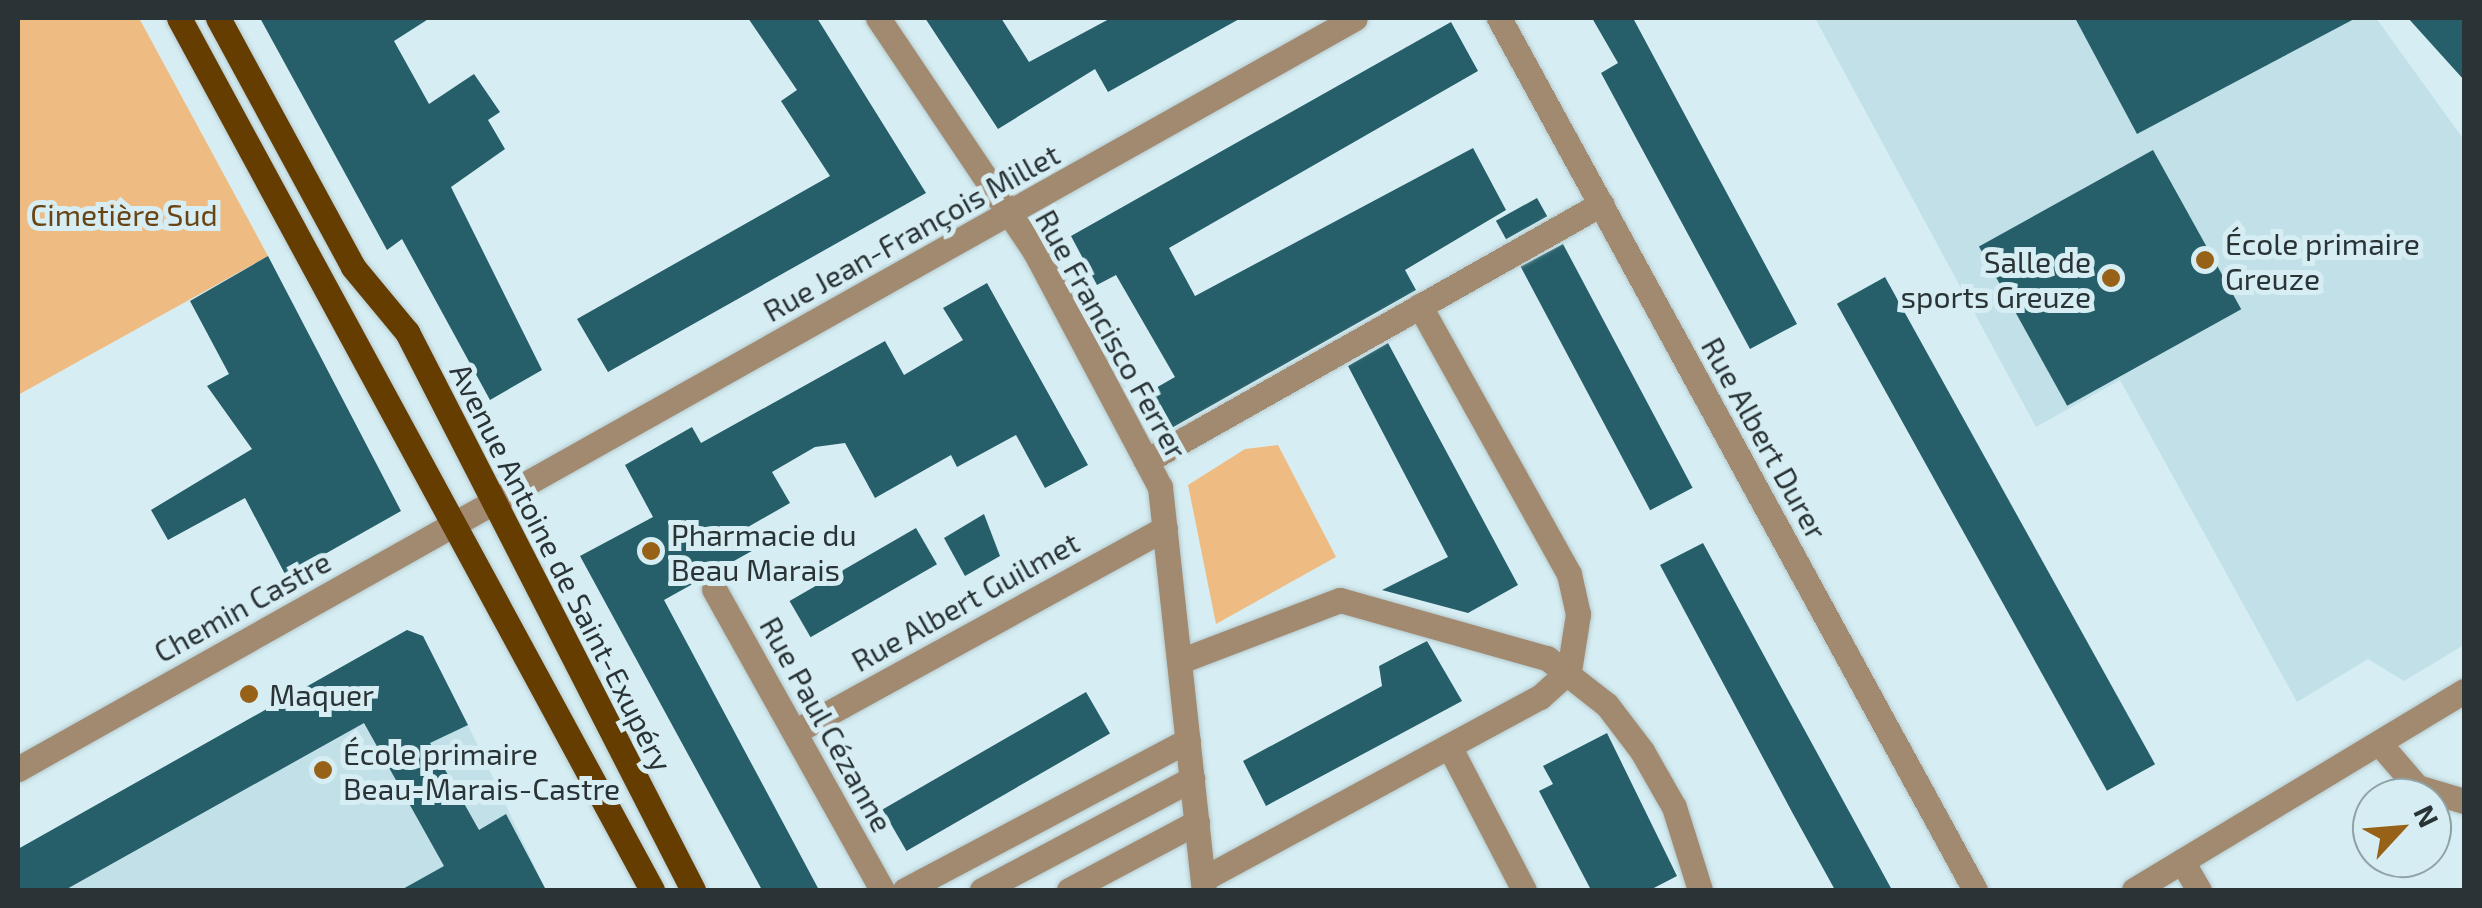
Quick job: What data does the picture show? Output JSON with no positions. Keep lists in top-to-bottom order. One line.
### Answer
{"streets":{"main road":["Avenue Antoine de Saint-Exupéry"],"street":["Rue Jean-François Millet","Rue Francisco Ferrer","Rue Albert Durer","Rue Albert Guilmet","Chemin Castre","Rue Paul Cézanne"]},"crossings":[["Rue Jean-François Millet","Rue Francisco Ferrer"],["Rue Jean-François Millet","Avenue Antoine de Saint-Exupéry"],["Rue Jean-François Millet","Chemin Castre"],["Rue Francisco Ferrer","Rue Albert Guilmet"],["Avenue Antoine de Saint-Exupéry","Chemin Castre"],["Rue Albert Guilmet","Rue Paul Cézanne"]],"parks":["Cimetière Sud"],"places":["École primaire Greuze","Salle de sports Greuze","Pharmacie du Beau Marais","Maquer","École primaire Beau-Marais-Castre"],"north":"top right"}
